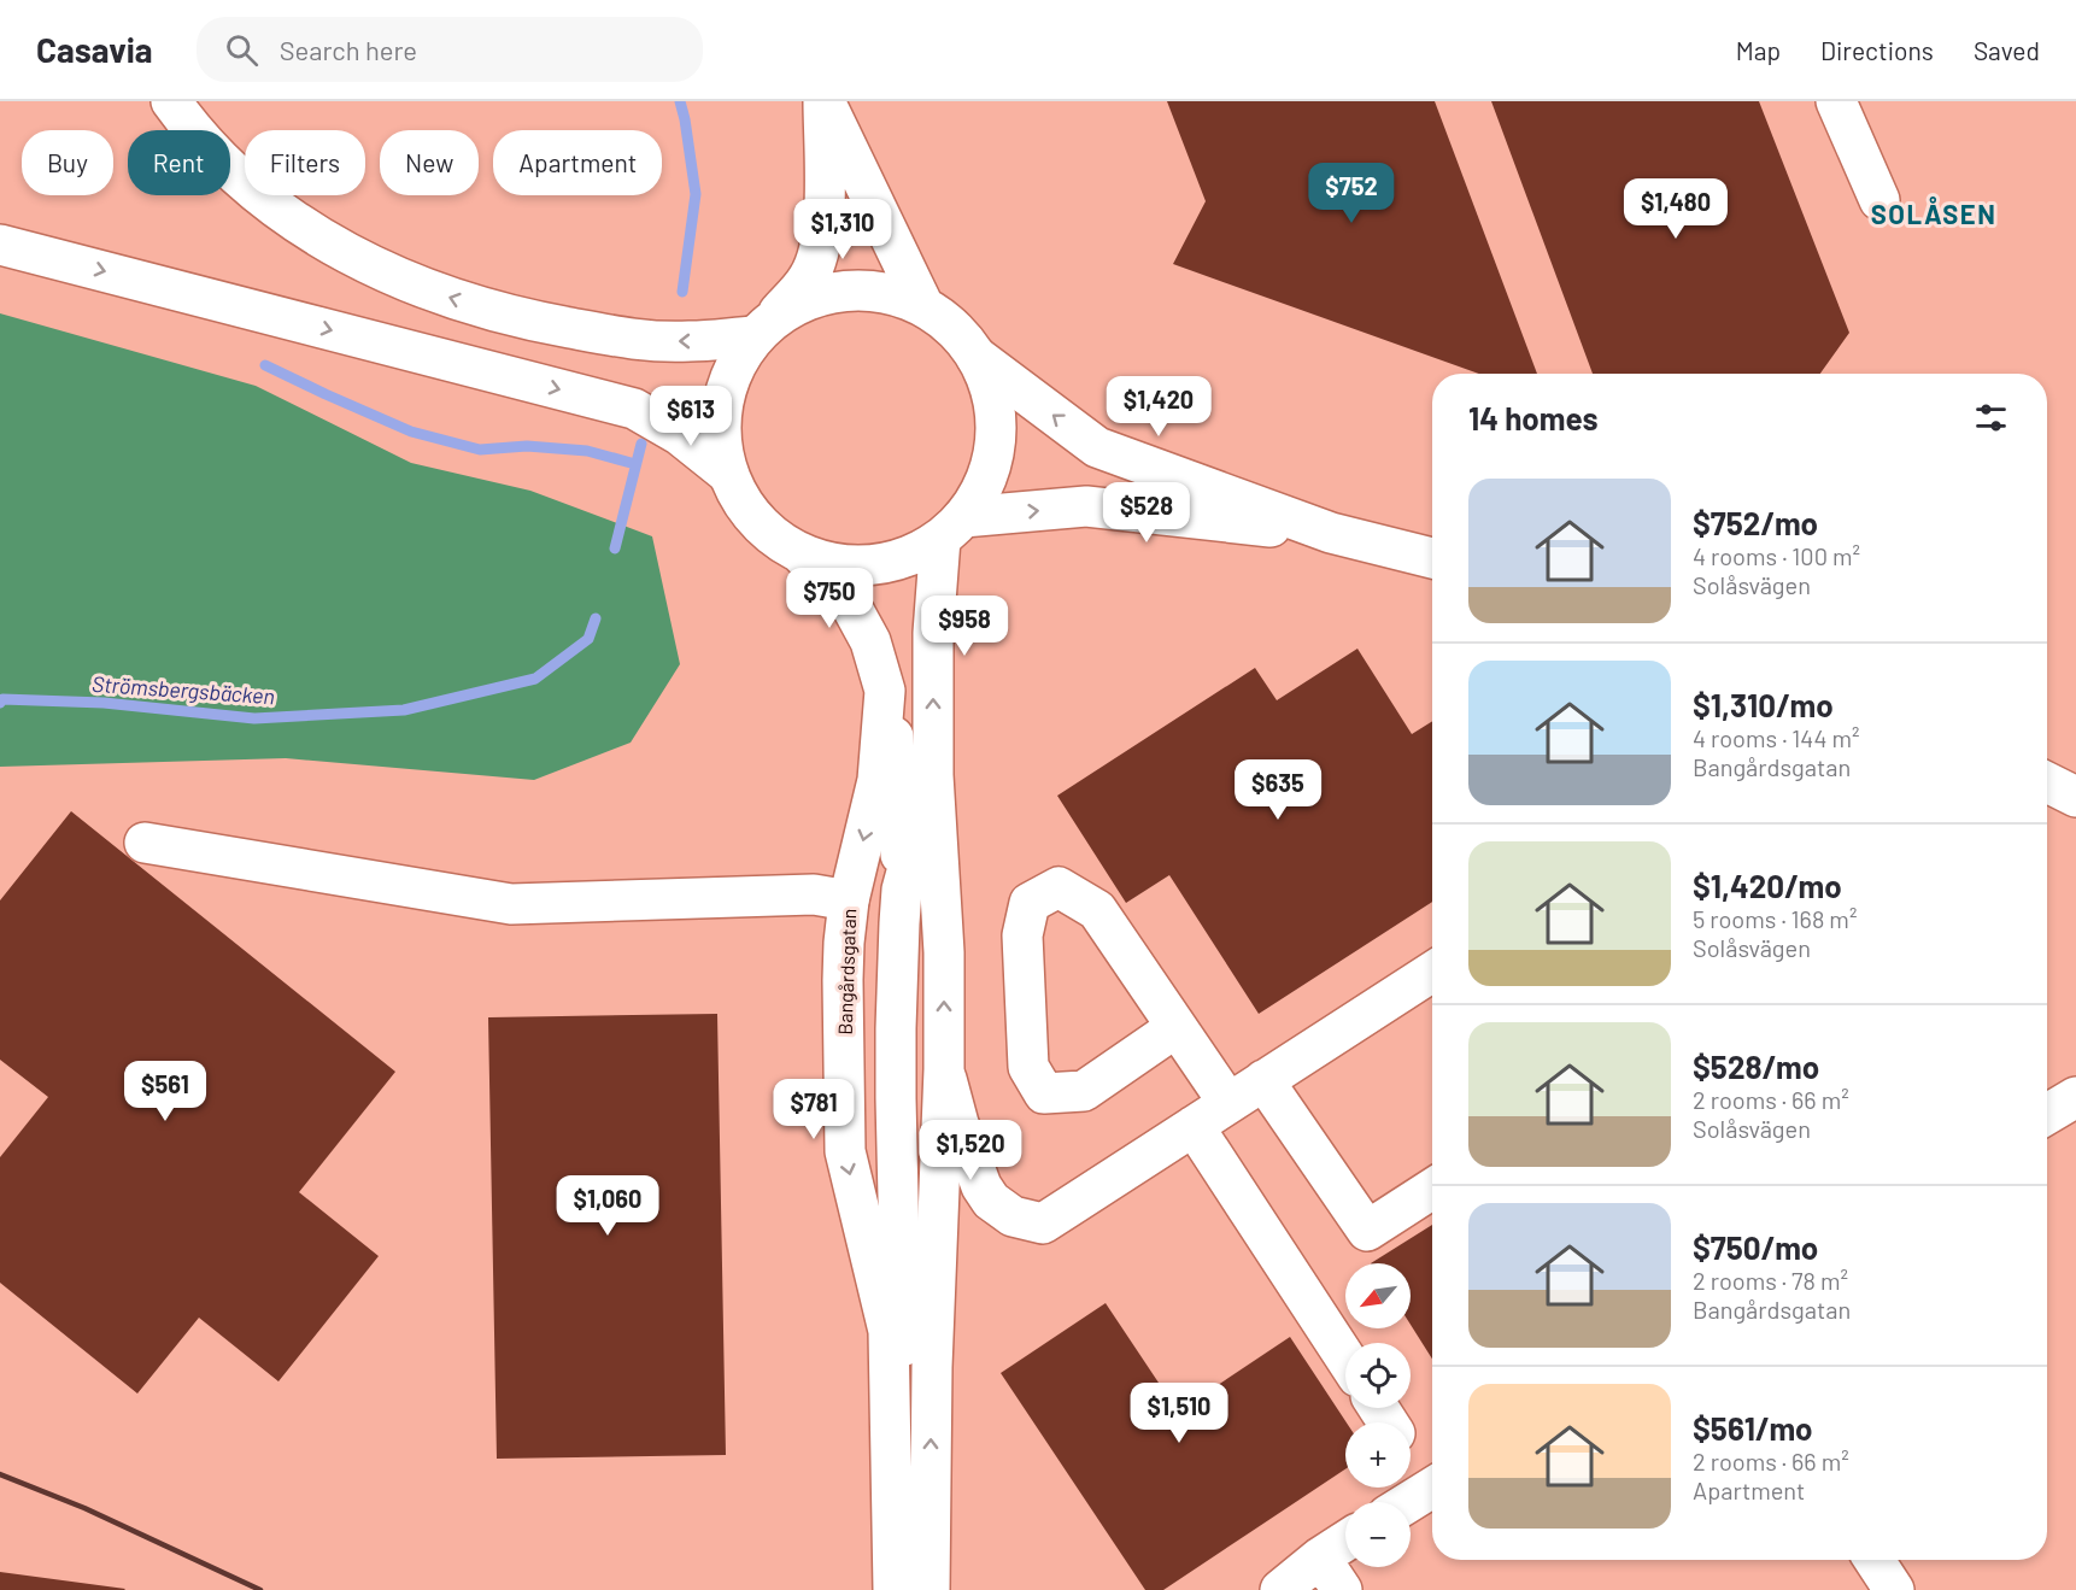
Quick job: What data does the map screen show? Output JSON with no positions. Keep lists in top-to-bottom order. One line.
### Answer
{"streets":{"main road":["Bangårdsgatan"]},"districts":["SOLÅSEN"],"water":["Strömsbergsbäcken"],"north":"bottom left","page":{"header":"Casavia","search":"Search here","nav":["Map","Directions","Saved"],"chip":["Buy","Rent","Filters","New","Apartment"],"price":["$752","$1,480","$1,310","$1,420","$613","$528","$750","$958","$635","$561","$781","$1,520","$1,060","$1,510"],"heading":"14 homes","list":[{"name":"$752/mo","note":"4 rooms · 100 m² · Solåsvägen"},{"name":"$1,310/mo","note":"4 rooms · 144 m² · Bangårdsgatan"},{"name":"$1,420/mo","note":"5 rooms · 168 m² · Solåsvägen"},{"name":"$528/mo","note":"2 rooms · 66 m² · Solåsvägen"},{"name":"$750/mo","note":"2 rooms · 78 m² · Bangårdsgatan"},{"name":"$561/mo","note":"2 rooms · 66 m² · Apartment"}],"map_buttons":["+","−"]}}
